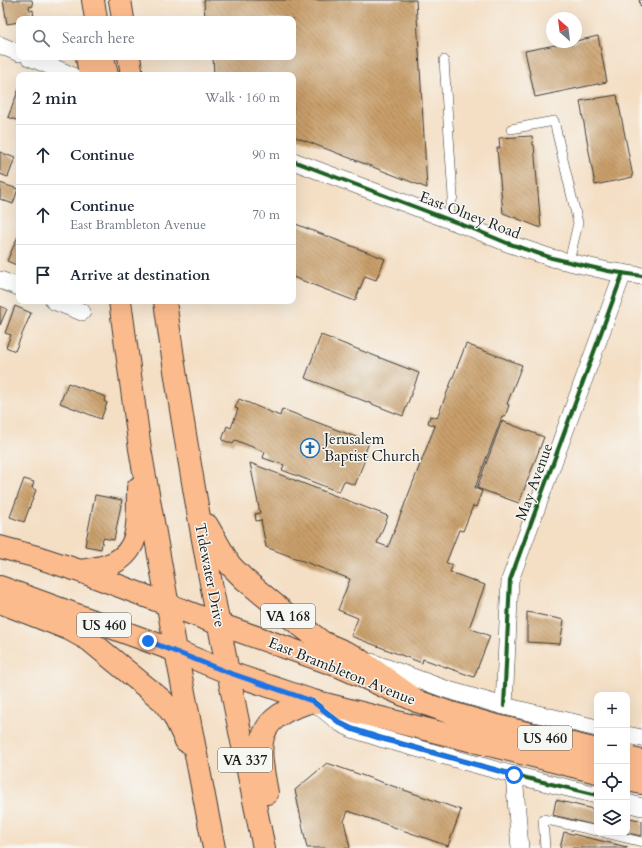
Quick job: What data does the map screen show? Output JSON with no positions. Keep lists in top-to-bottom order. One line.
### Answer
{"streets":{"main road":["Tidewater Drive","VA 168","US 460","East Brambleton Avenue","VA 337"],"street":["East Olney Road","May Avenue"]},"crossings":[["East Olney Road","May Avenue"],["Tidewater Drive","VA 168"],["Tidewater Drive","East Brambleton Avenue"],["VA 168","East Brambleton Avenue"]],"places":{"church":["Jerusalem Baptist Church"]},"north":"top left","page":{"search":"Search here","heading":["2 min","Walk · 160 m"],"list":[["Continue","90 m"],["Continue","East Brambleton Avenue","70 m"],"Arrive at destination"],"map_buttons":["+","−"]}}
